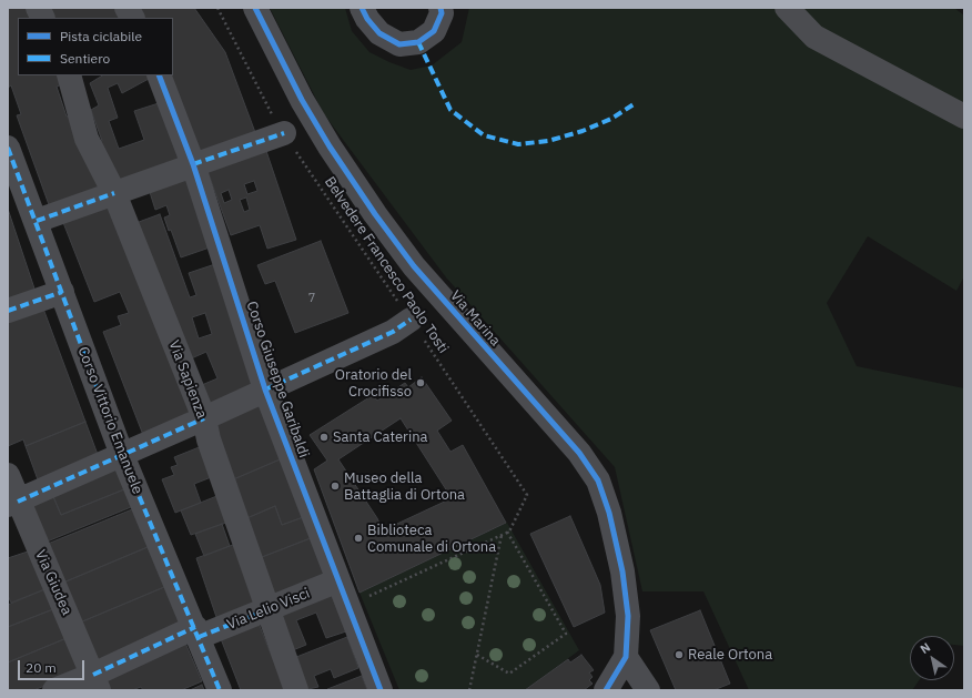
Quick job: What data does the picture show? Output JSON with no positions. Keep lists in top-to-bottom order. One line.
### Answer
{"streets":{"street":["Via Marina","Via Sapienza","Corso Giuseppe Garibaldi","Corso Vittorio Emanuele","Via Giudea","Via Lelio Visci"],"path":["Belvedere Francesco Paolo Tosti"]},"crossings":[["Via Sapienza","Via Lelio Visci"],["Corso Giuseppe Garibaldi","Via Lelio Visci"],["Corso Vittorio Emanuele","Via Lelio Visci"],["Via Giudea","Via Lelio Visci"]],"places":["Oratorio del Crocifisso","Santa Caterina","Museo della Battaglia di Ortona","Biblioteca Comunale di Ortona","Reale Ortona"],"house_numbers":["7"],"legend":["Pista ciclabile","Sentiero"],"scale_bar":"20 m","north":"top left"}
